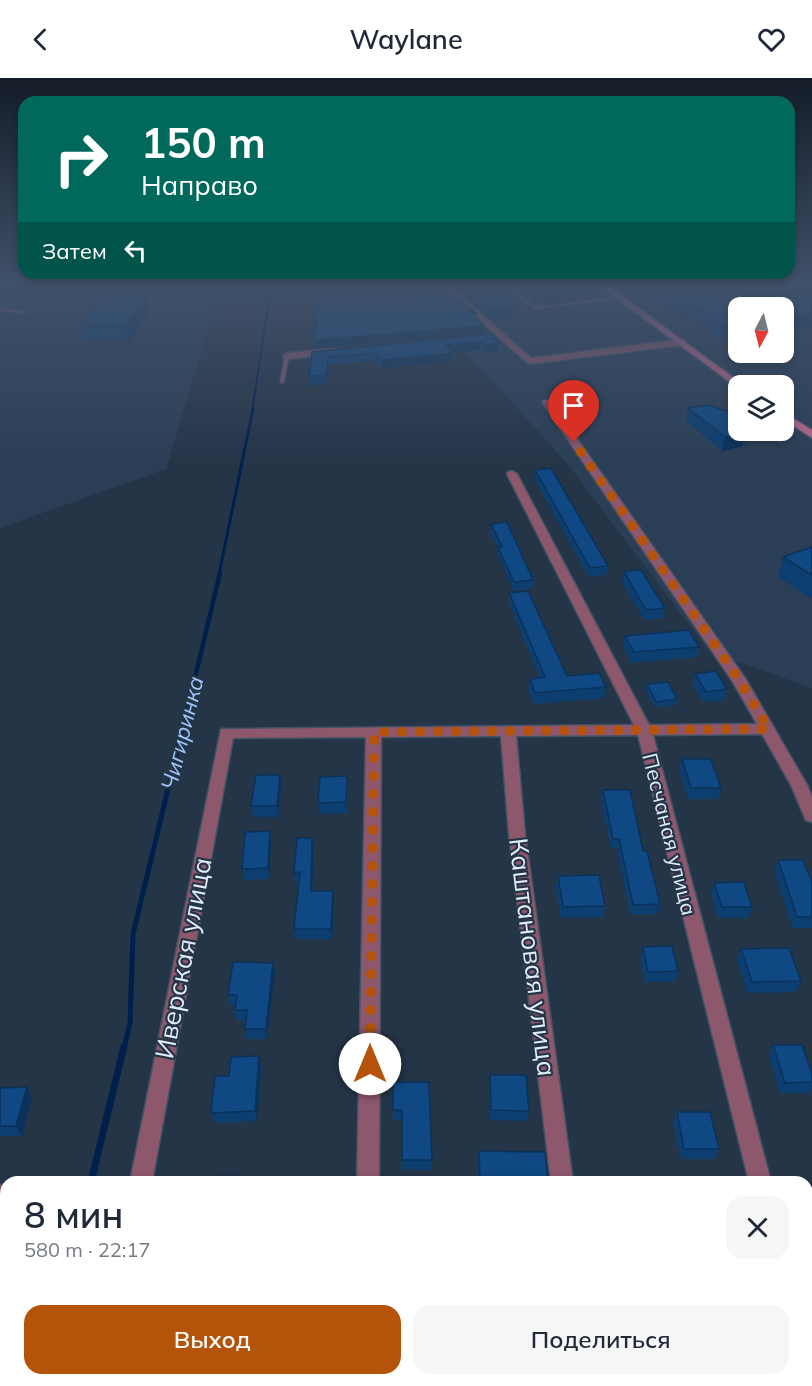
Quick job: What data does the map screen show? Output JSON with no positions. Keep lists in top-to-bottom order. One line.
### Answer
{"streets":{"street":["Песчаная улица","Каштановая улица","Иверская улица"]},"water":["Чигиринка"],"north":"bottom","page":{"header":"Waylane","turn":["150 m","Направо"],"then":"Затем","heading":["8 мин","580 m · 22:17"],"buttons":["Выход","Поделиться"]}}
